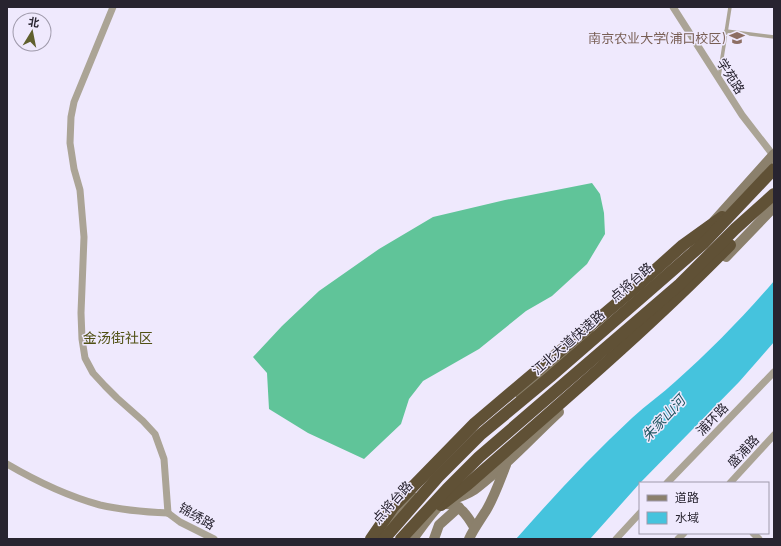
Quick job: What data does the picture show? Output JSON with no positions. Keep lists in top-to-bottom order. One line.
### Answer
{"streets":{"highway":["江北大道快速路"],"main road":["点将台路"],"street":["学苑路","浦环路","盛浦路","锦绣路"]},"crossings":[["学苑路","点将台路"]],"districts":["金汤街社区"],"water":["朱家山河"],"places":{"school or university":["南京农业大学(浦口校区)"]},"legend":["道路","水域"],"north":"top"}
